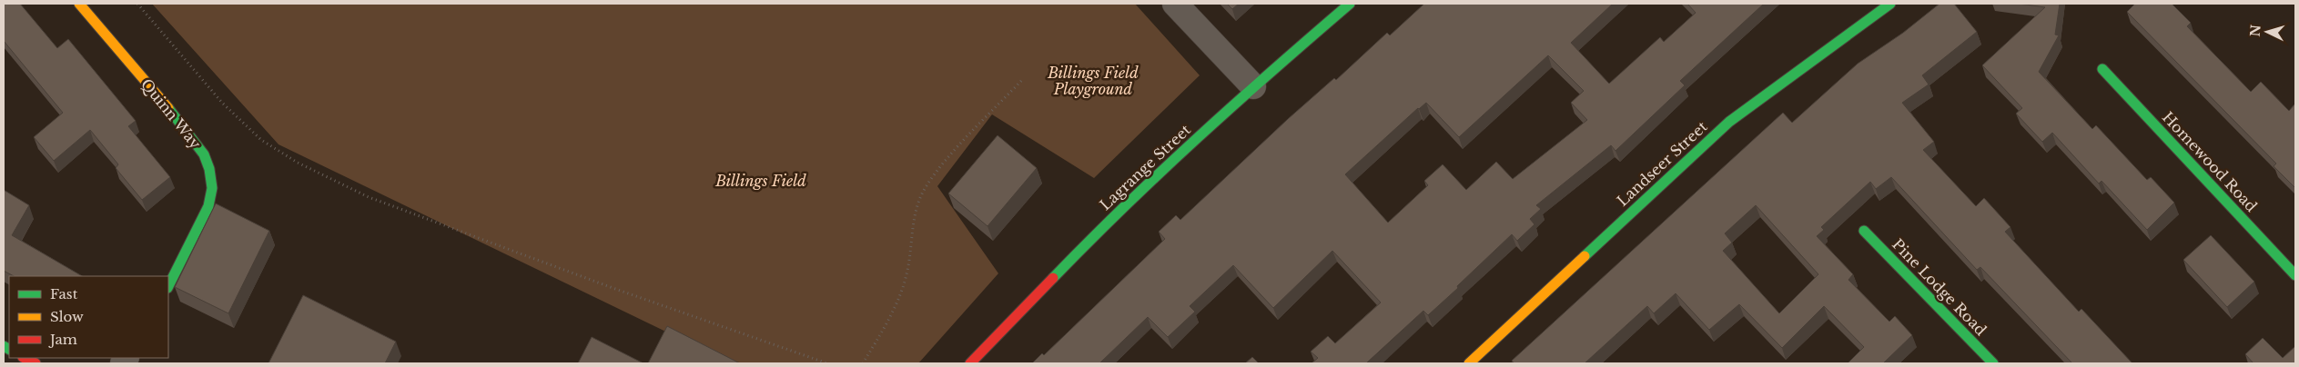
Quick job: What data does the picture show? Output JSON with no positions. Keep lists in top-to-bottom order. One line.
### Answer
{"streets":{"street":["Quinn Way","Homewood Road","Landseer Street","Lagrange Street","Pine Lodge Road"]},"parks":["Billings Field Playground","Billings Field"],"legend":["Fast","Slow","Jam"],"north":"left"}
